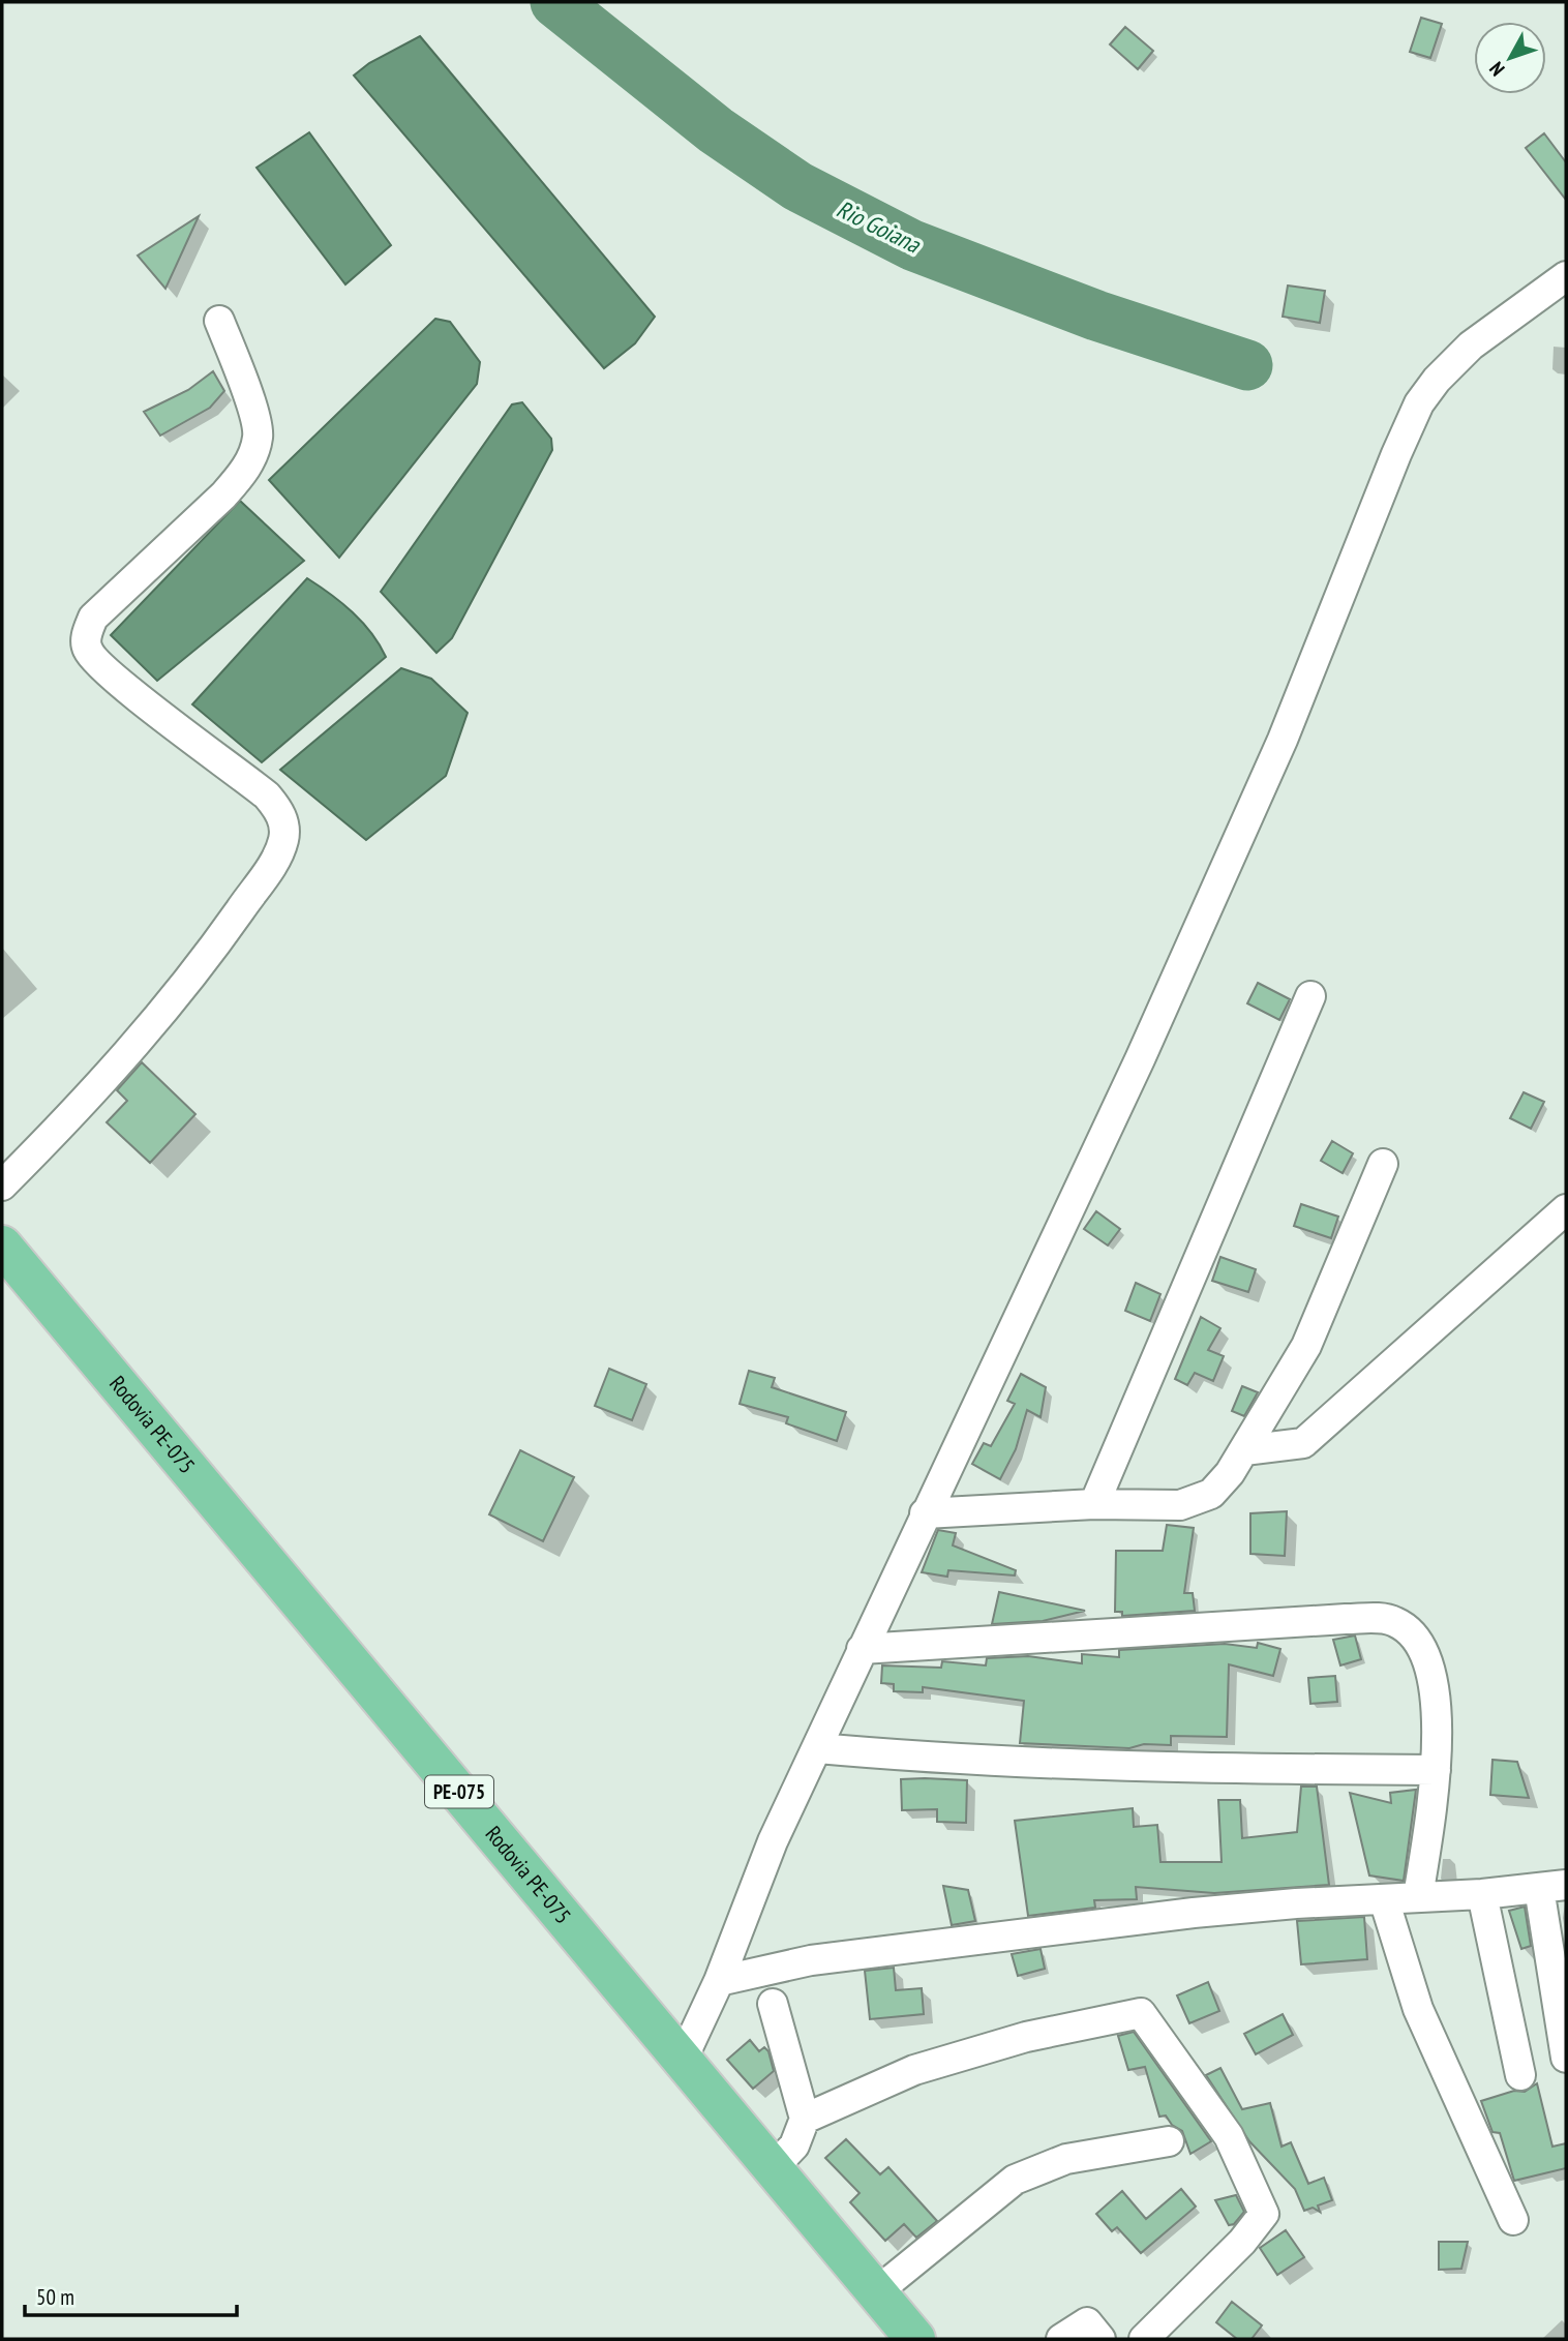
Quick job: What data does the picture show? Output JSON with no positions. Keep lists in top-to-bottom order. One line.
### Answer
{"streets":{"main road":["Rodovia PE-075","PE-075"]},"water":["Rio Goiana"],"scale_bar":"50 m","north":"bottom left"}
